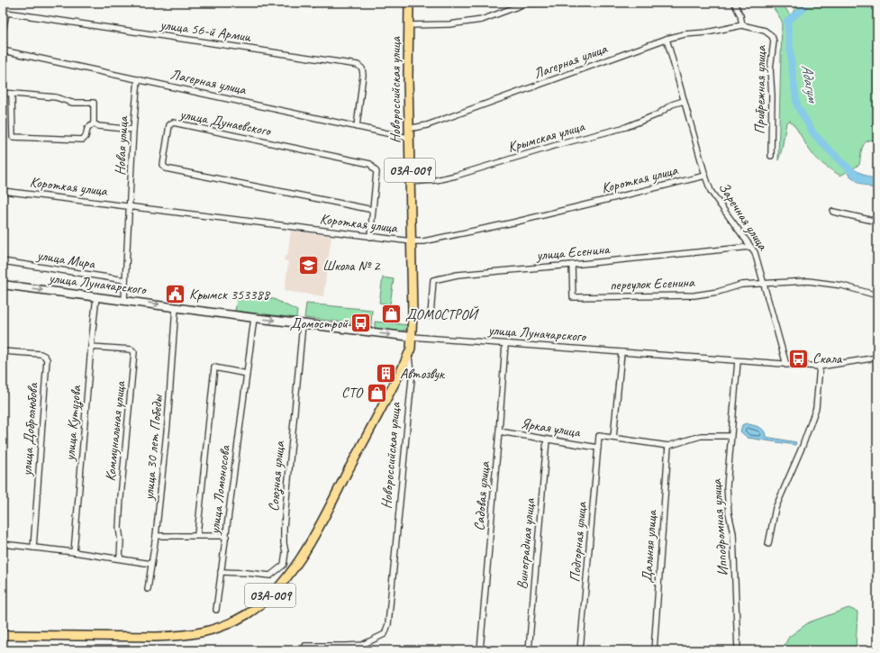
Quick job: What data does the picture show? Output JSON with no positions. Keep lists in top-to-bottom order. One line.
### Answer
{"streets":{"main road":["Новороссийская улица","03А-009","улица Луначарского"],"street":["улица 56-й Армии","Лагерная улица","Прибрежная улица","улица Дунаевского","Крымская улица","Новая улица","Короткая улица","Заречная улица","улица Есенина","улица Мира","переулок Есенина","улица Кутузова","Яркая улица","улица Добролюбова","Коммунальная улица","улица 30 лет Победы","Союзная улица","улица Ломоносова","Садовая улица","Ипподромная улица","Подгорная улица","Виноградная улица","Дальняя улица"]},"crossings":[["улица 56-й Армии","Лагерная улица"],["Лагерная улица","Новороссийская улица"],["Лагерная улица","Прибрежная улица"],["Лагерная улица","Новая улица"],["Лагерная улица","Заречная улица"],["Новороссийская улица","Крымская улица"],["Новороссийская улица","03А-009"],["Новороссийская улица","Короткая улица"],["Новороссийская улица","улица Луначарского"],["Крымская улица","Заречная улица"],["Новая улица","Короткая улица"],["Новая улица","улица Мира"],["Новая улица","улица Луначарского"],["Короткая улица","Заречная улица"],["Заречная улица","улица Есенина"],["Заречная улица","улица Луначарского"],["Заречная улица","переулок Есенина"],["улица Есенина","переулок Есенина"],["улица Луначарского","улица Кутузова"],["улица Луначарского","улица 30 лет Победы"],["улица Луначарского","Союзная улица"],["улица Луначарского","улица Ломоносова"],["улица Луначарского","Садовая улица"],["улица Луначарского","Ипподромная улица"],["улица Кутузова","Коммунальная улица"],["Яркая улица","Садовая улица"],["Яркая улица","Ипподромная улица"],["Яркая улица","Подгорная улица"],["Яркая улица","Виноградная улица"],["Яркая улица","Дальняя улица"],["Союзная улица","улица Ломоносова"]],"water":["Адагум"],"places":{"school or university":["Школа № 2"],"public building":["Крымск 353388"],"shop":["ДОМОСТРОЙ","СТО"],"bus stop":["Домострой","Скала"],"building":["Автозвук"]}}
